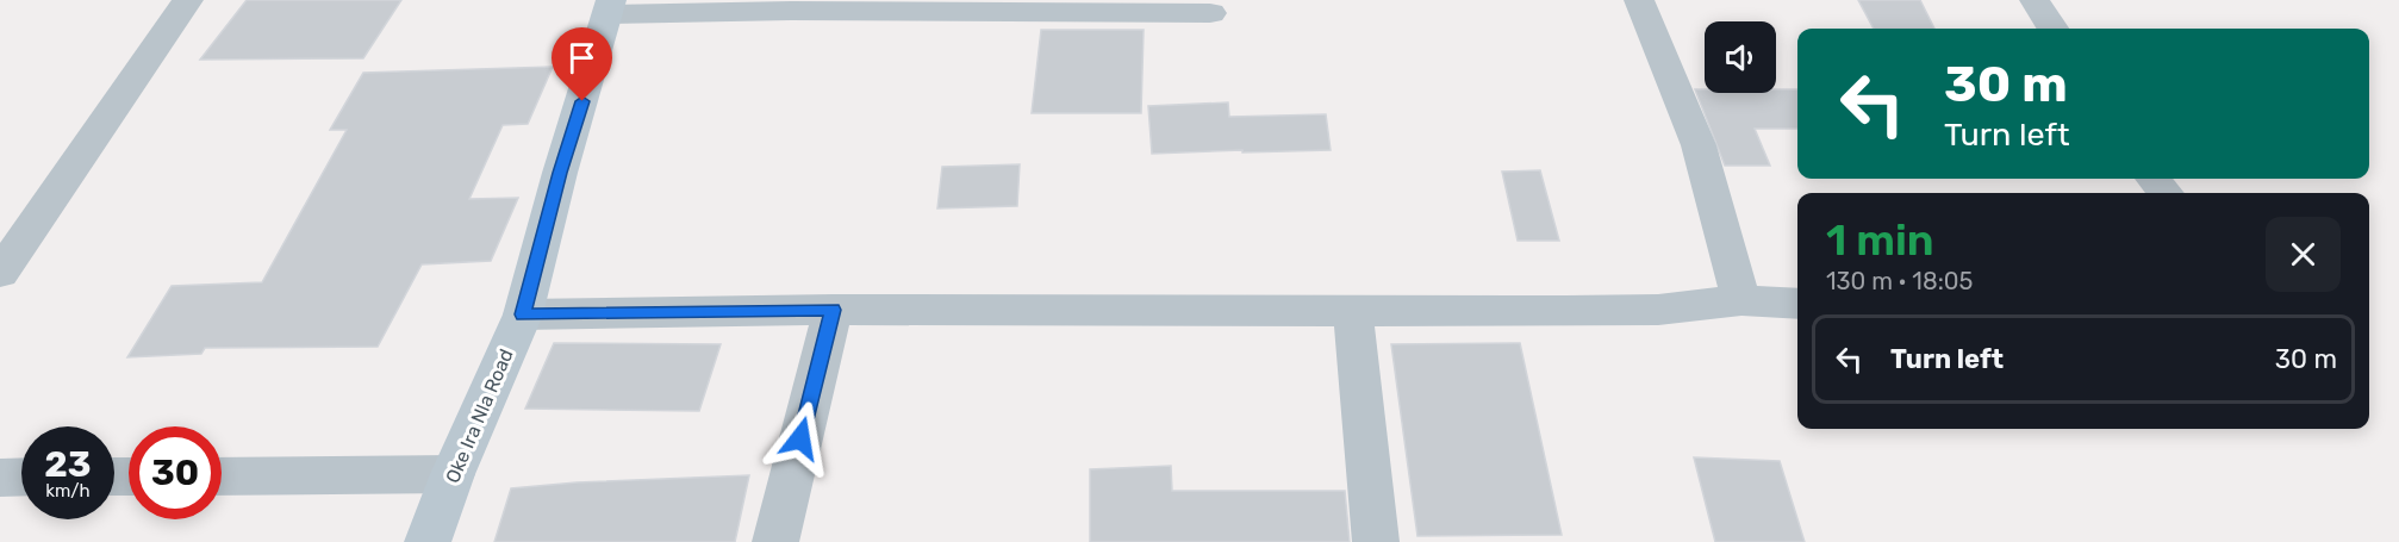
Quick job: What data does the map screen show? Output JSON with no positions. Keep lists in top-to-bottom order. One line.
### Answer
{"streets":{"street":["Oke Ira Nla Road"]},"page":{"turn":["30 m","Turn left"],"heading":["1 min","130 m · 18:05"],"list":[{"name":"Turn left","value":"30 m"}],"speed":"23 km/h","limit":"30"}}
